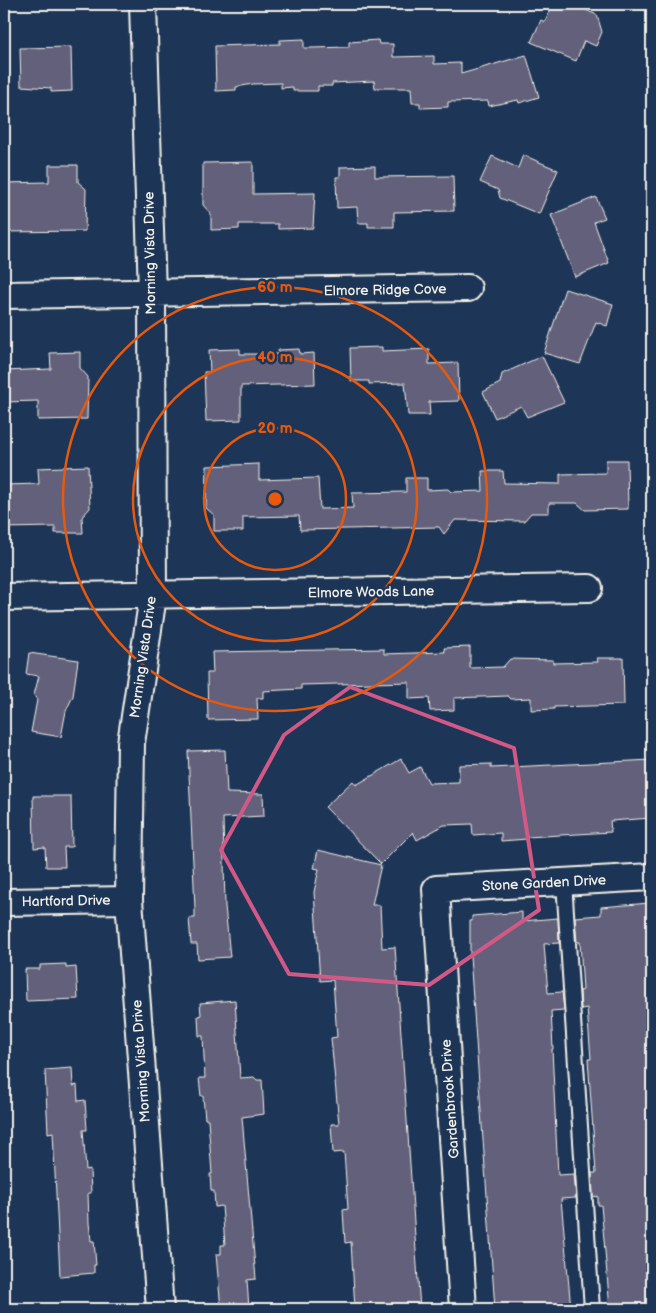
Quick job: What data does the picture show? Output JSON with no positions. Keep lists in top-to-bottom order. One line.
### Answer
{"streets":{"street":["Morning Vista Drive","Elmore Ridge Cove","Elmore Woods Lane","Stone Garden Drive","Hartford Drive","Gardenbrook Drive"]},"crossings":[["Morning Vista Drive","Elmore Ridge Cove"],["Morning Vista Drive","Elmore Woods Lane"],["Morning Vista Drive","Hartford Drive"],["Stone Garden Drive","Gardenbrook Drive"]],"rings":["60 m","40 m","20 m"]}
